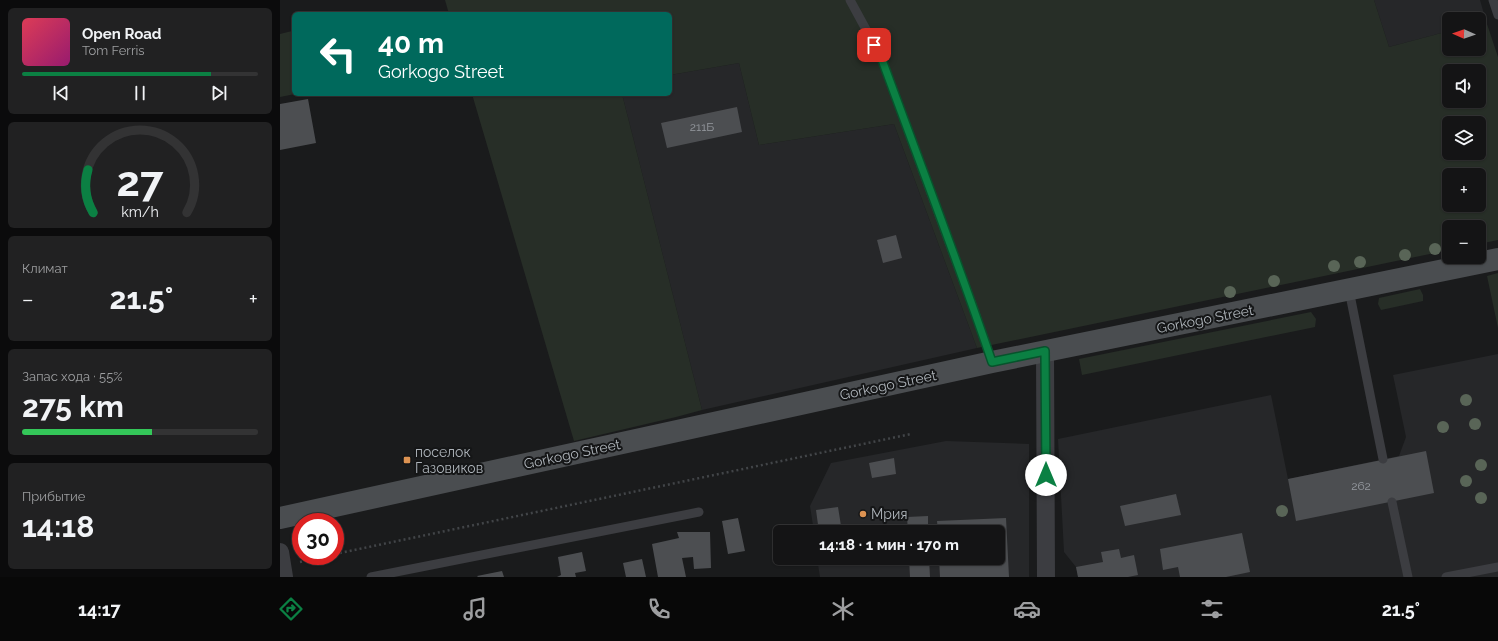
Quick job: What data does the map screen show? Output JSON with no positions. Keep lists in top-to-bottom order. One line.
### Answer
{"streets":{"main road":["Gorkogo Street"]},"places":{"transit":["поселок Газовиков"],"other":["Мрия"]},"house_numbers":["211Б","262"],"north":"left","page":{"map_buttons":["+","−"],"turn":["40 m","Gorkogo Street"],"song":["Open Road","Tom Ferris"],"tile":["Климат",["Запас хода · 55%","275 km"],["Прибытие","14:18"]],"heat":["−","21.5°","+"],"limit":"30","trip":"14:18 · 1 мин · 170 m","tabs":["14:17","21.5°"],"gauge":["27","km/h"]}}
